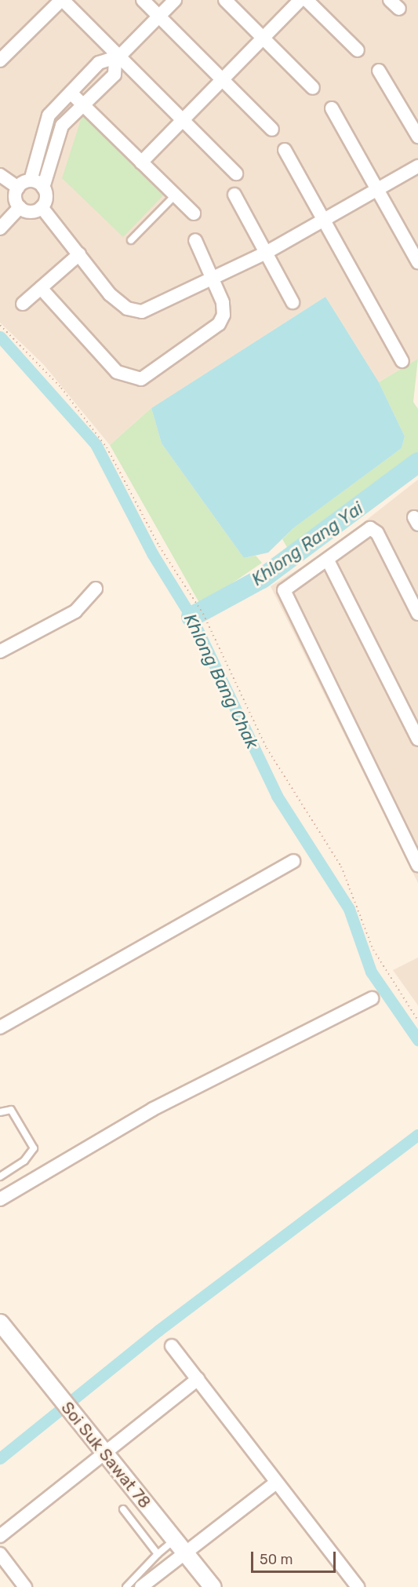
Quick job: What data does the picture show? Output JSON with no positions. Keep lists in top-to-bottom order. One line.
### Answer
{"streets":{"street":["Soi Suk Sawat 78"]},"water":["Khlong Rang Yai","Khlong Bang Chak"],"scale_bar":"50 m"}
